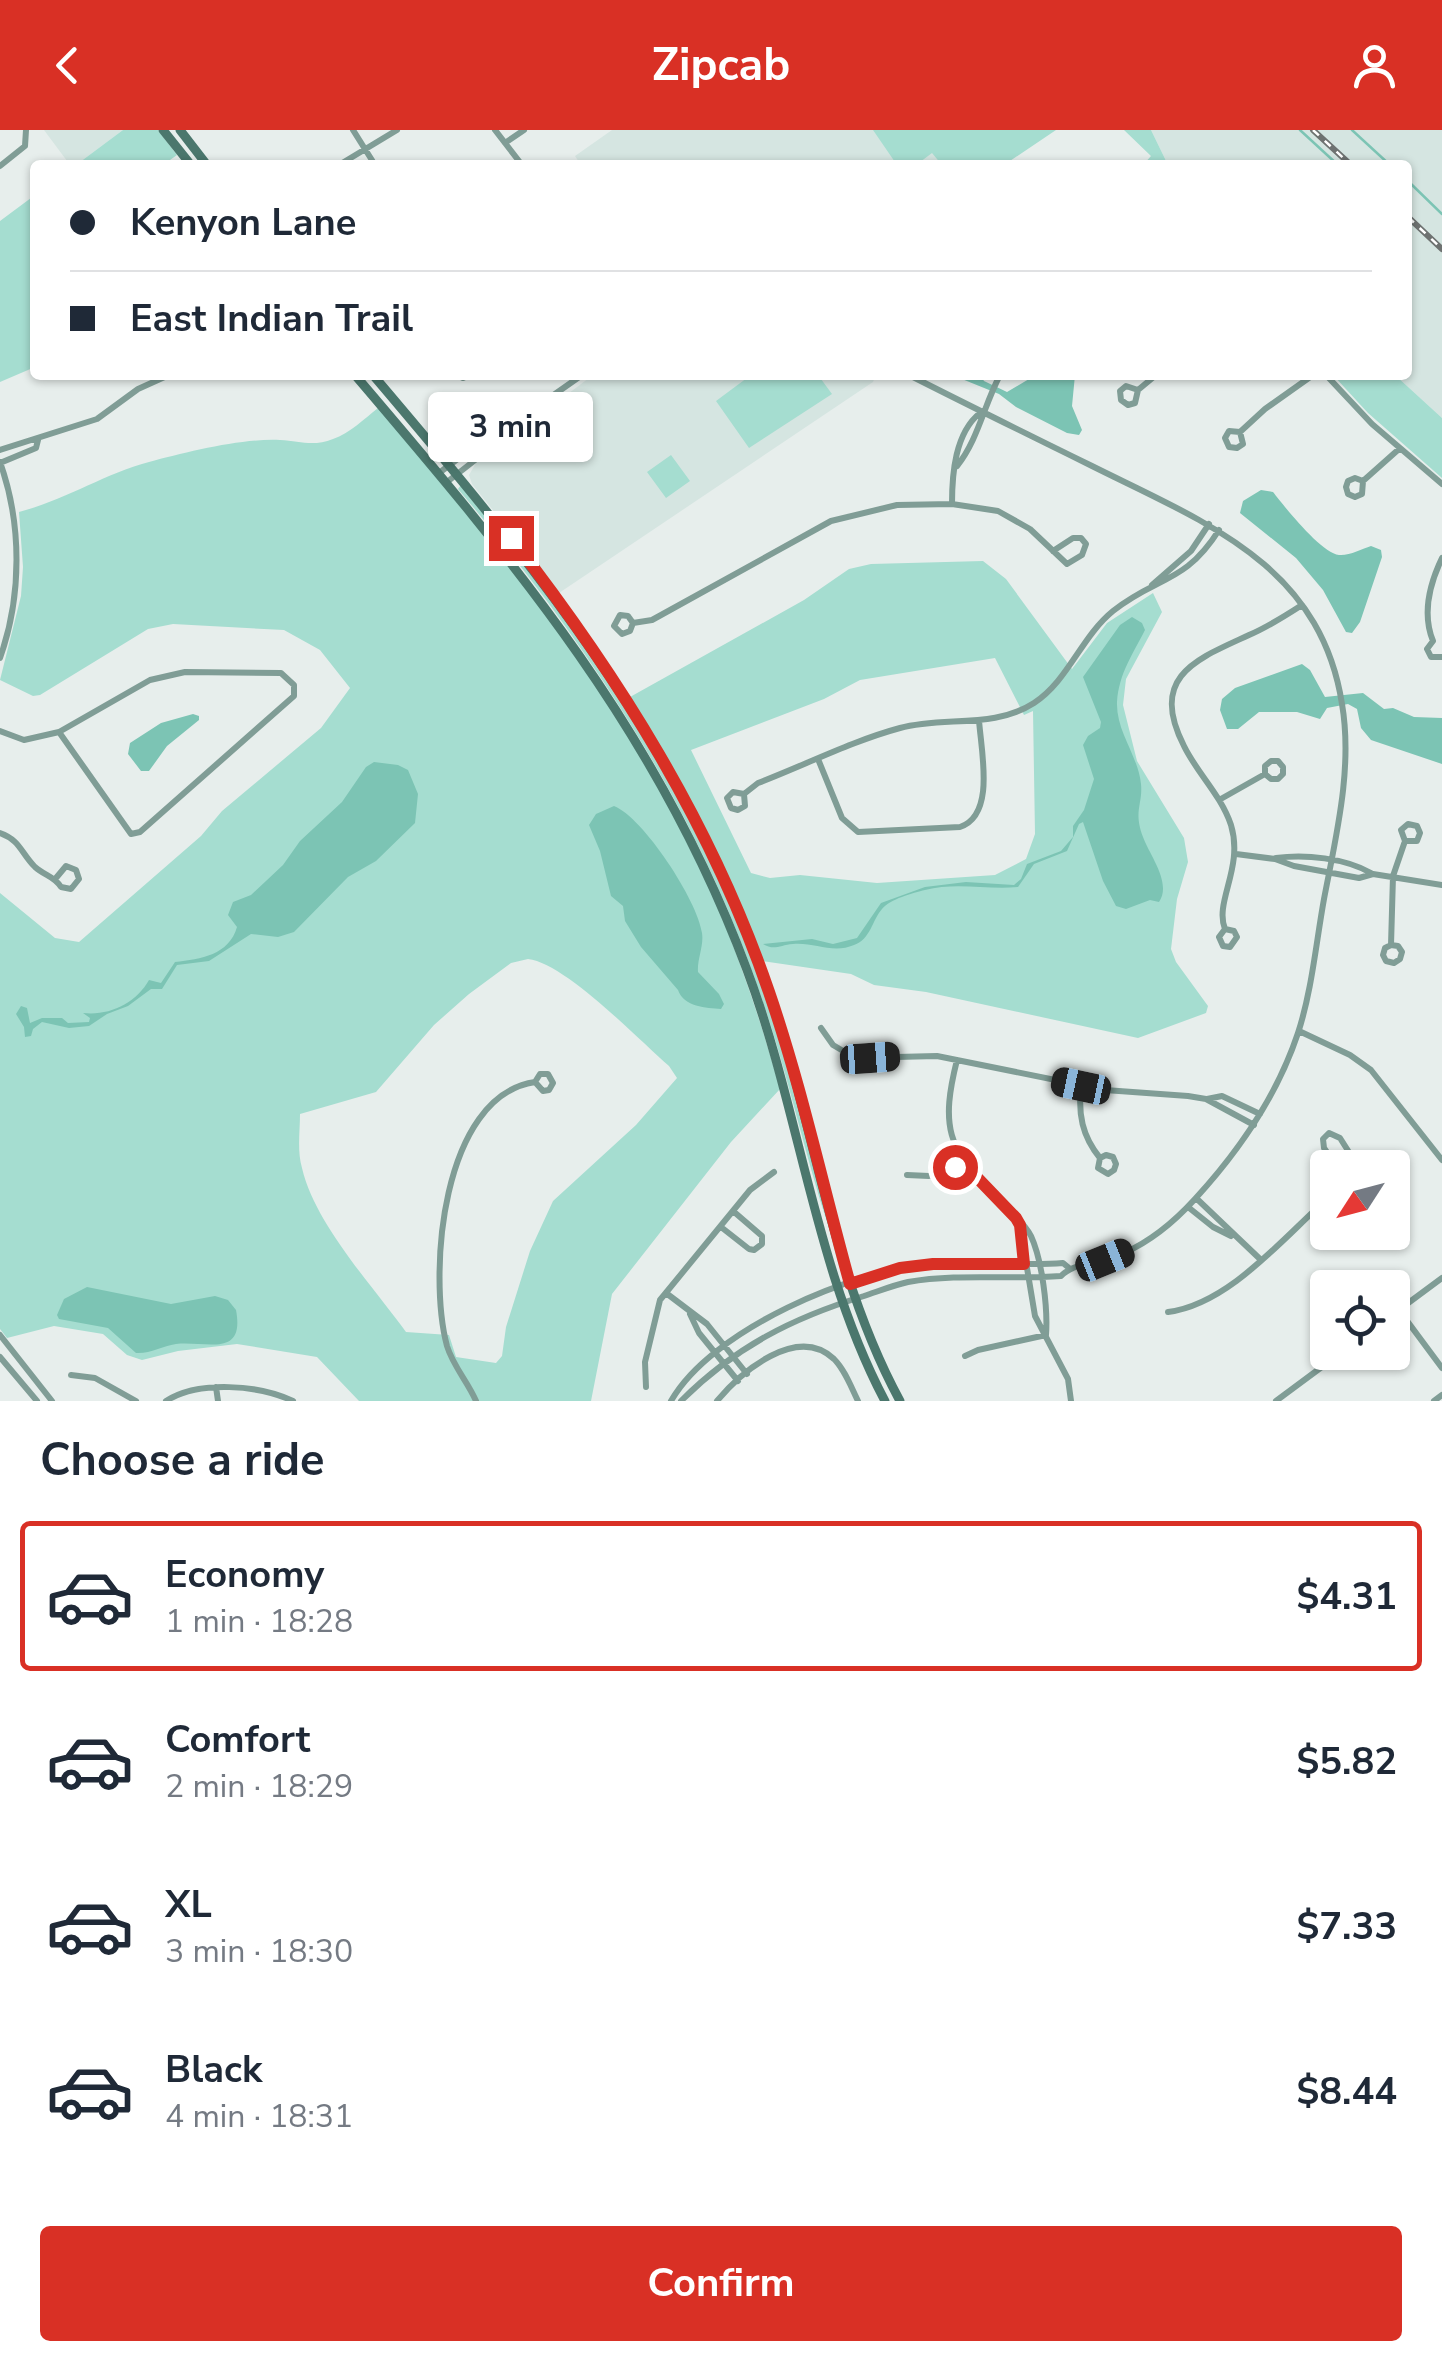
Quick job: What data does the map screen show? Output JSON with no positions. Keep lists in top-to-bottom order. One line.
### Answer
{"north":"bottom left","page":{"header":"Zipcab","banner":["Kenyon Lane","East Indian Trail"],"bubble":"3 min","heading":"Choose a ride","list":[{"name":"Economy","note":"1 min · 18:28","value":"$4.31"},{"name":"Comfort","note":"2 min · 18:29","value":"$5.82"},{"name":"XL","note":"3 min · 18:30","value":"$7.33"},{"name":"Black","note":"4 min · 18:31","value":"$8.44"}],"buttons":"Confirm"}}
